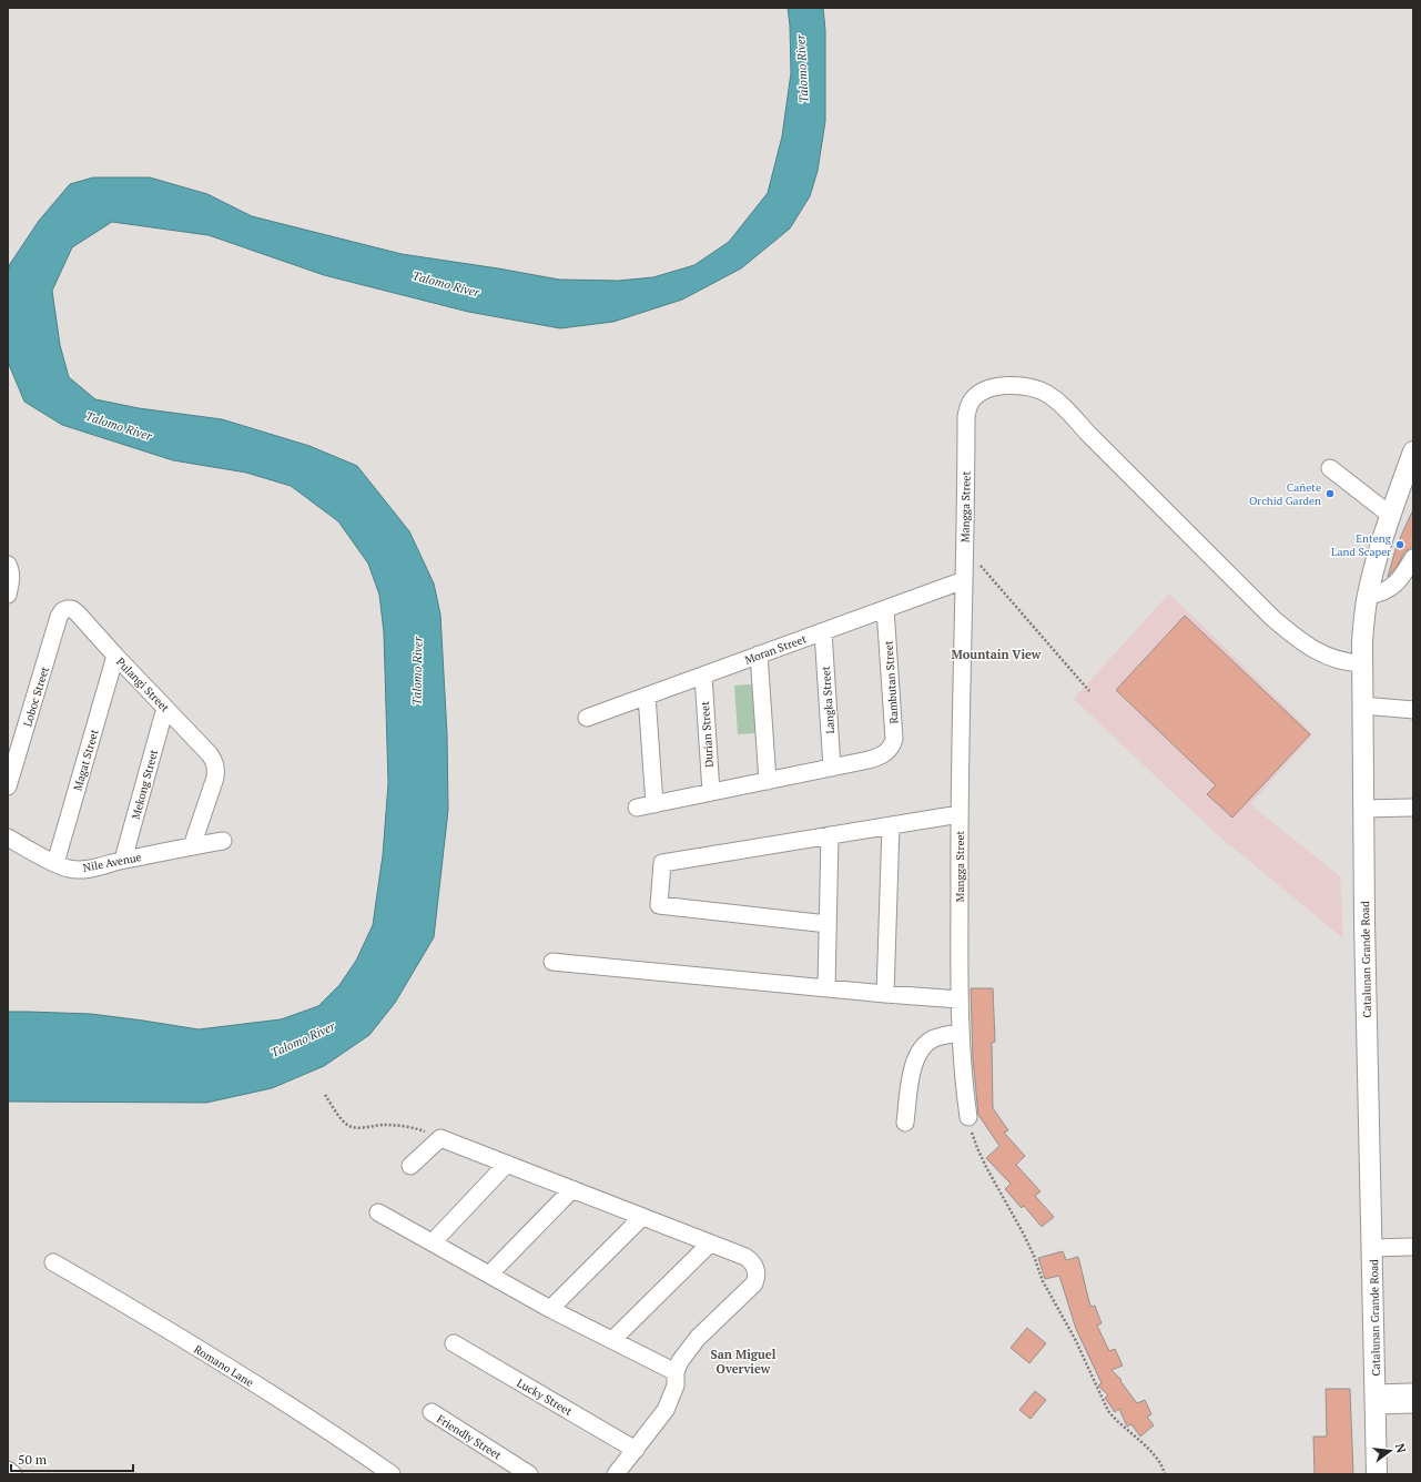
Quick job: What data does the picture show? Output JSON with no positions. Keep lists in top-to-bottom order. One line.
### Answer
{"streets":{"main road":["Catalunan Grande Road"],"street":["Mangga Street","Moran Street","Rambutan Street","Pulangi Street","Loboc Street","Langka Street","Durian Street","Magat Street","Mekong Street","Nile Avenue","Romano Lane","Lucky Street","Friendly Street"]},"crossings":[["Mangga Street","Moran Street"],["Mangga Street","Catalunan Grande Road"],["Moran Street","Rambutan Street"],["Moran Street","Langka Street"],["Moran Street","Durian Street"],["Rambutan Street","Langka Street"],["Pulangi Street","Loboc Street"],["Pulangi Street","Magat Street"],["Pulangi Street","Mekong Street"],["Pulangi Street","Nile Avenue"],["Magat Street","Nile Avenue"],["Mekong Street","Nile Avenue"]],"districts":["Mountain View","San Miguel Overview"],"water":["Talomo River"],"places":["Cañete Orchid Garden","Enteng Land Scaper"],"scale_bar":"50 m","north":"right"}
